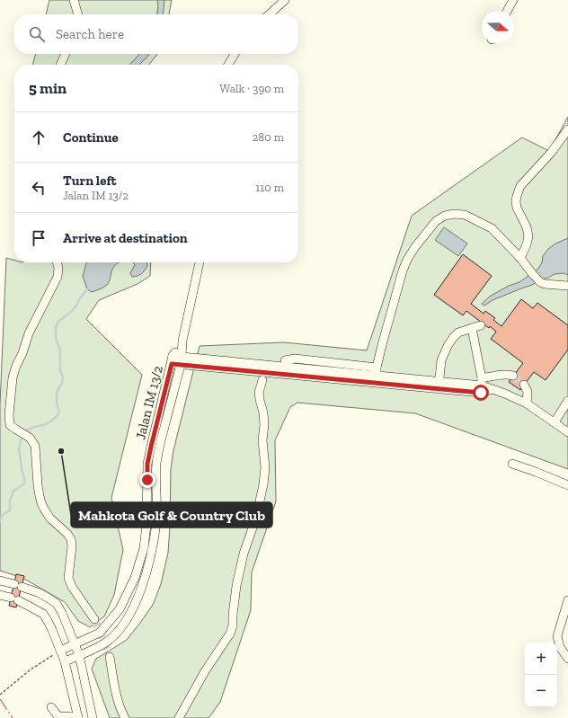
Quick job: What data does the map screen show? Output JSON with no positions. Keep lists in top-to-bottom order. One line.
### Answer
{"streets":{"street":["Jalan IM 13/2"]},"places":["Mahkota Golf & Country Club"],"north":"right","page":{"search":"Search here","heading":["5 min","Walk · 390 m"],"list":[["Continue","280 m"],["Turn left","Jalan IM 13/2","110 m"],"Arrive at destination"],"map_buttons":["+","−"]}}
